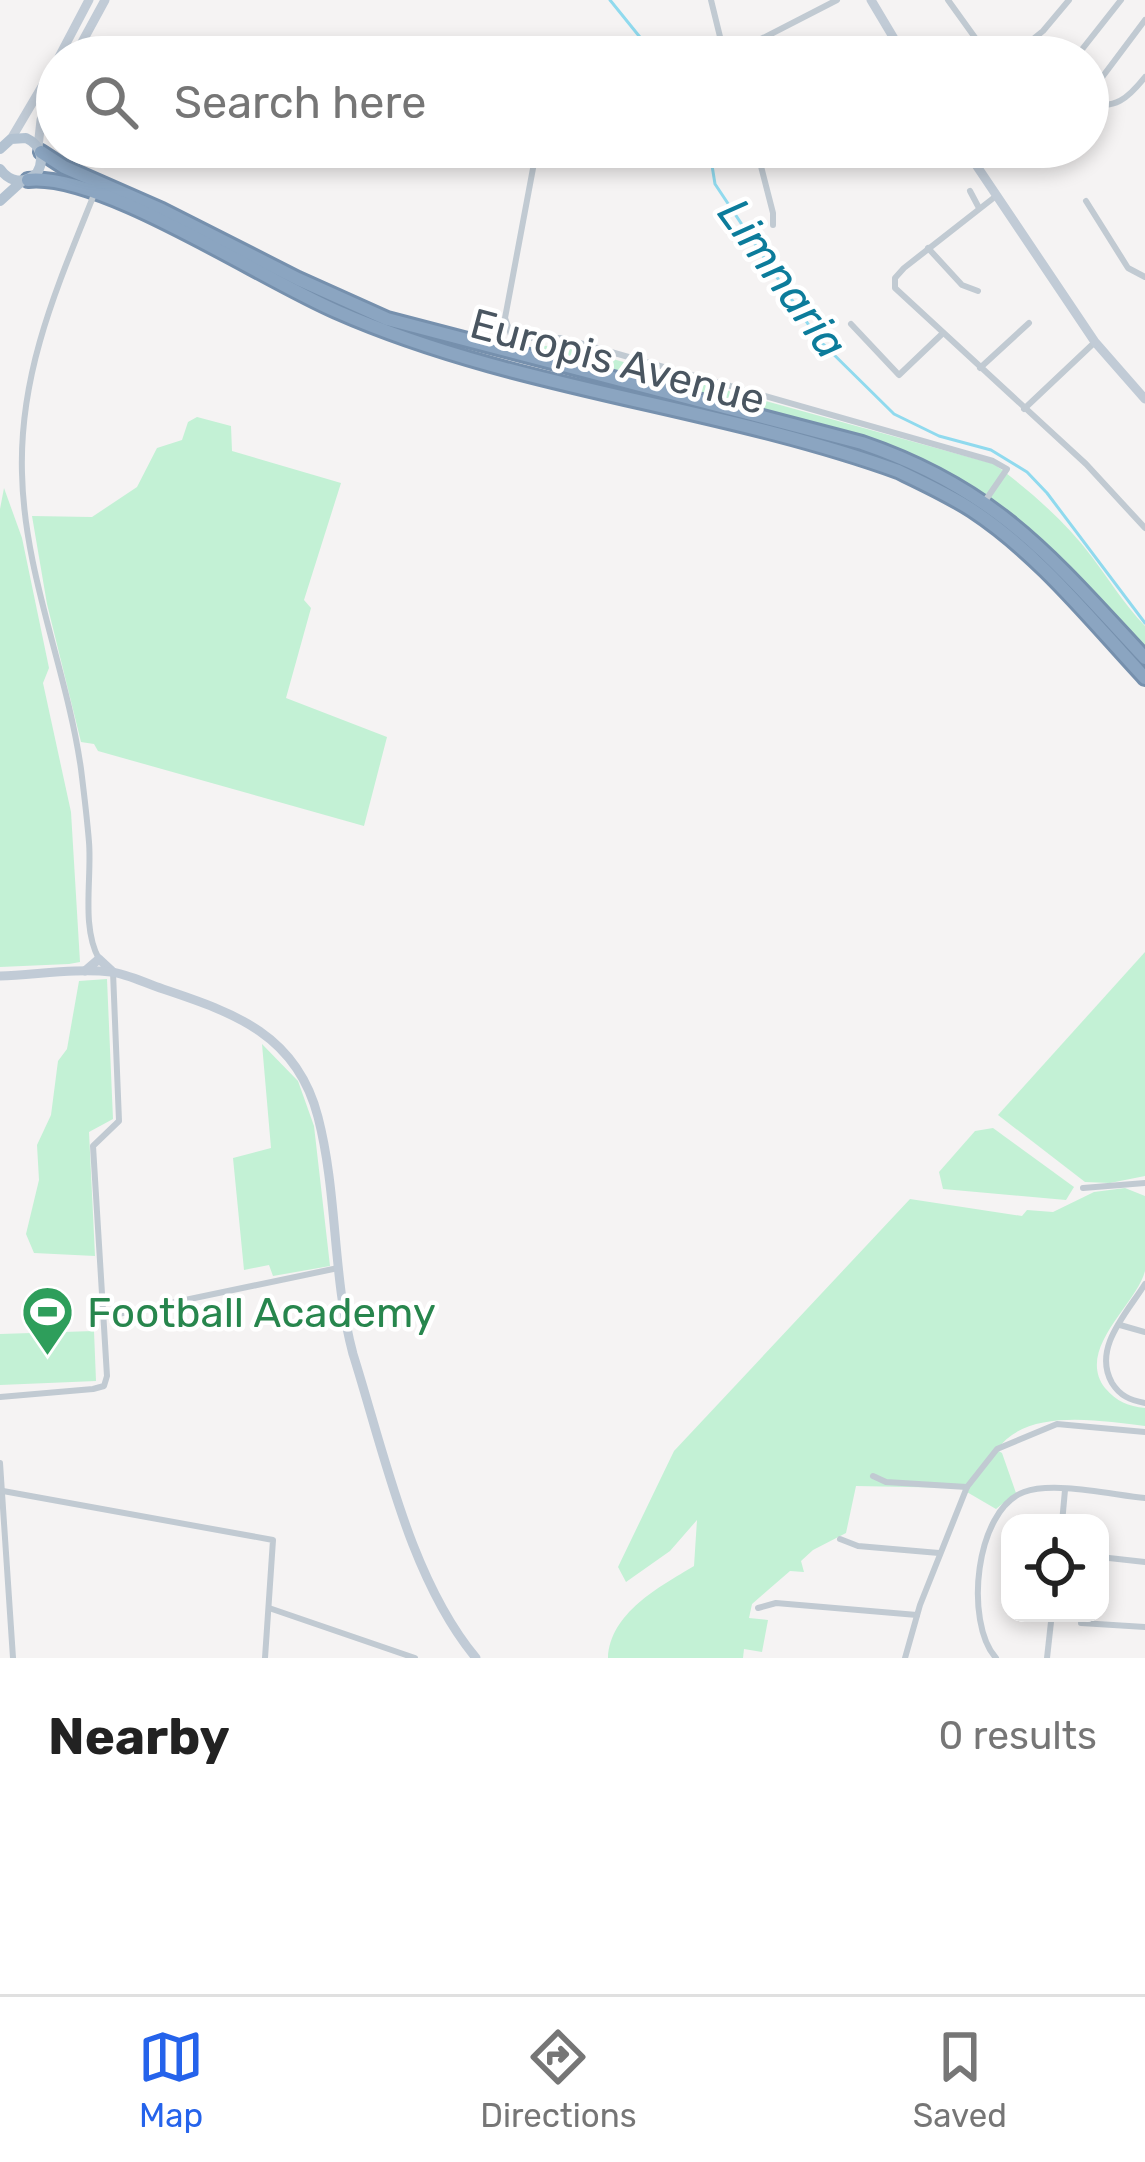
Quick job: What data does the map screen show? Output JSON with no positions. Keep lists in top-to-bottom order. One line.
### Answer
{"streets":{"highway":["Europis Avenue"]},"water":["Limnaria"],"places":{"sports":["Football Academy"]},"page":{"search":"Search here","heading":["Nearby","0 results"],"nav":["Map","Directions","Saved"]}}
